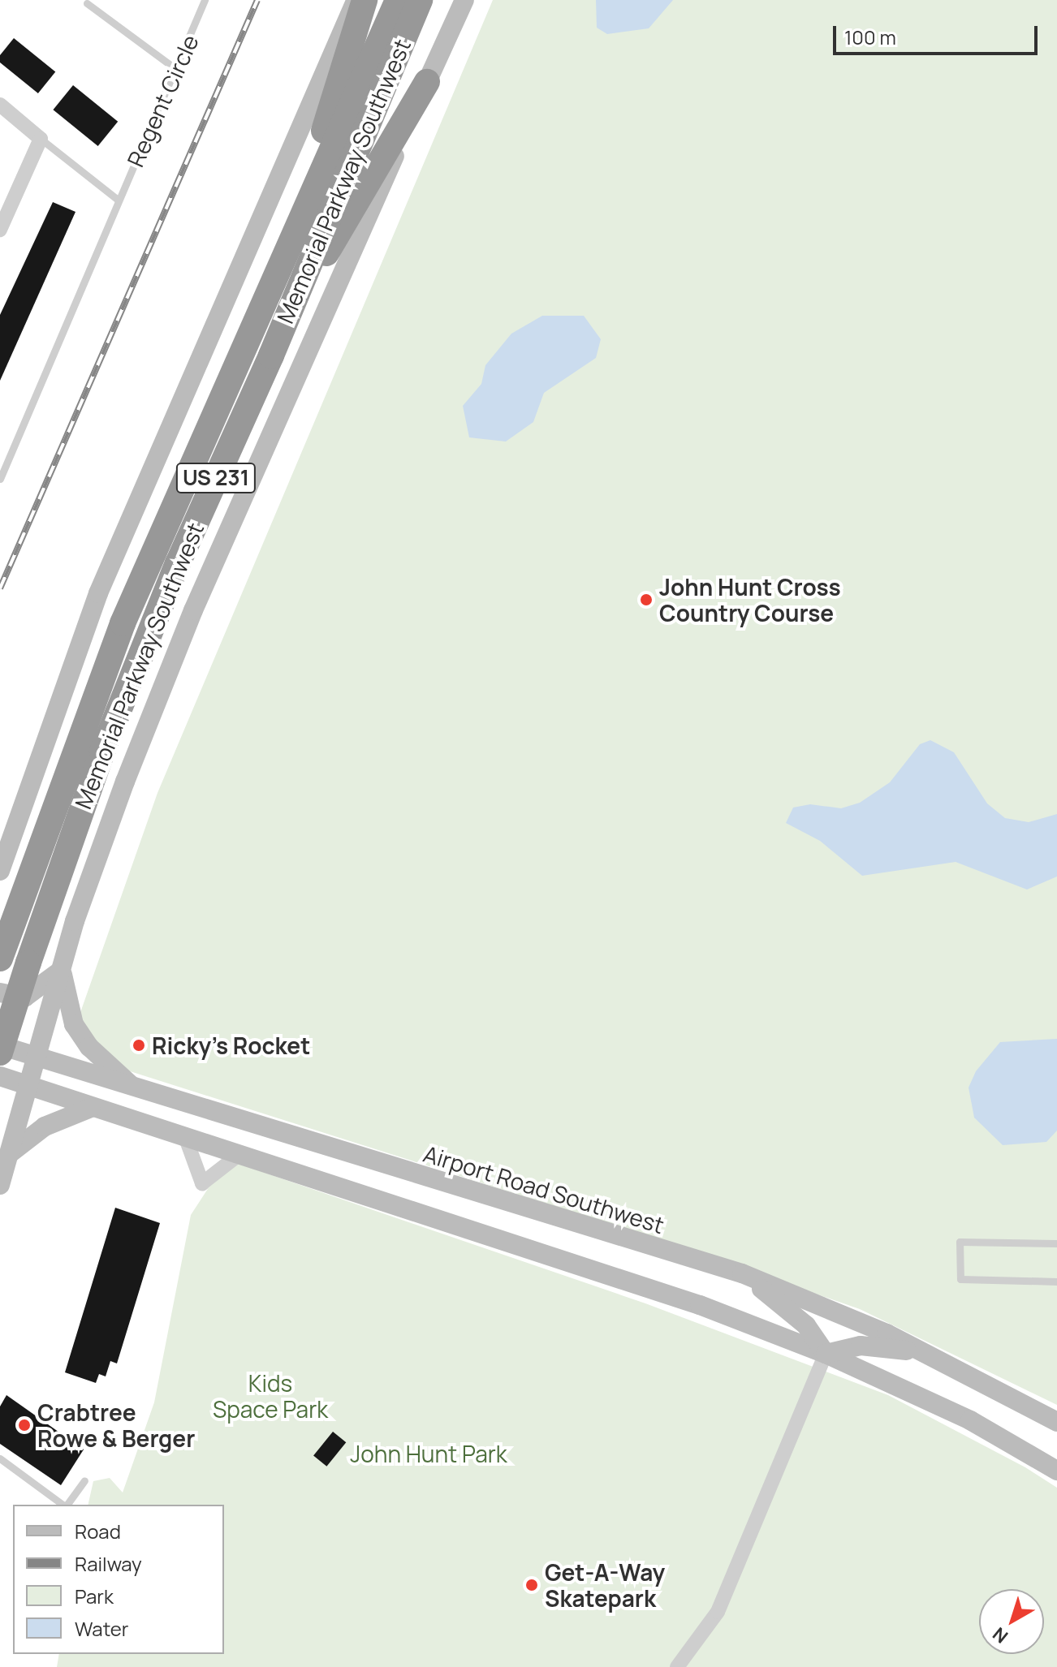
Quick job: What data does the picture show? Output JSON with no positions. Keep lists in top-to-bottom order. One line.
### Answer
{"streets":{"highway":["Memorial Parkway Southwest","US 231"],"street":["Airport Road Southwest"],"lane":["Regent Circle"]},"parks":["Kids Space Park","John Hunt Park"],"places":["John Hunt Cross Country Course","Ricky's Rocket","Crabtree Rowe & Berger","Get-A-Way Skatepark"],"legend":["Road","Railway","Park","Water"],"scale_bar":"100 m","north":"bottom left"}
